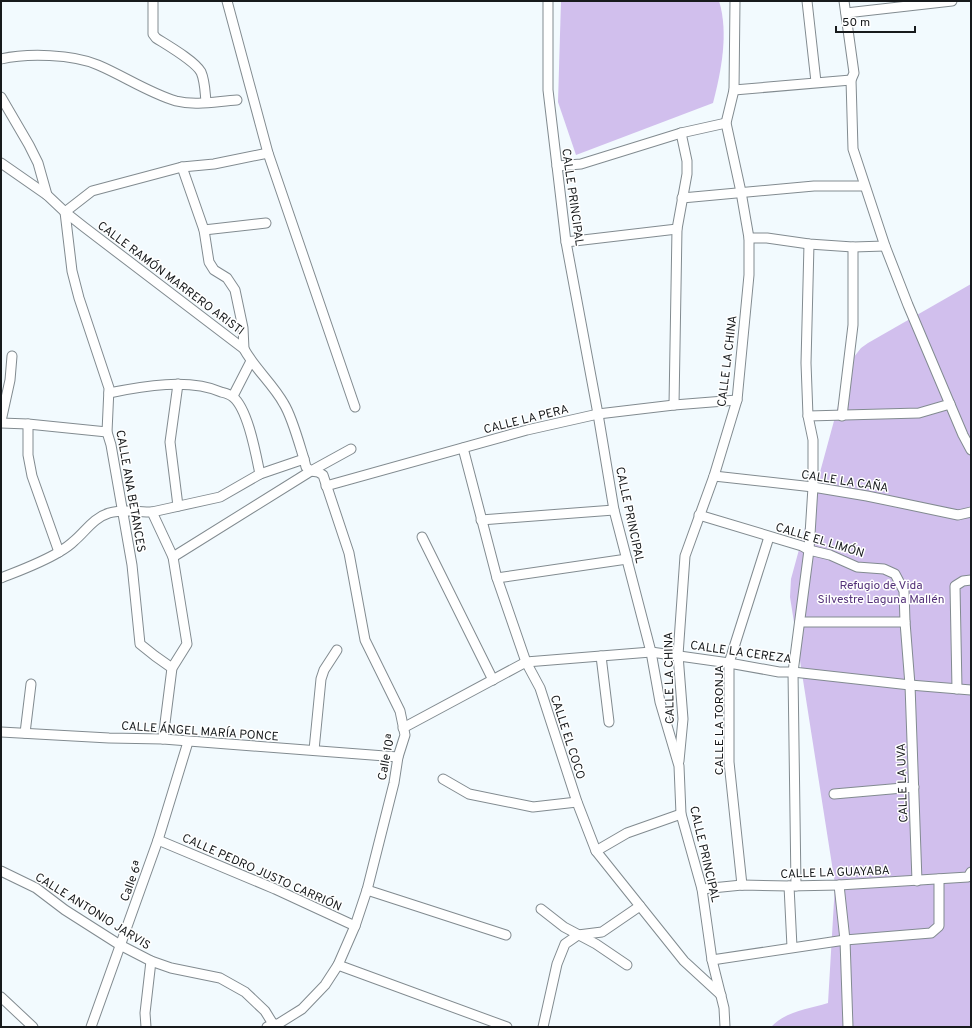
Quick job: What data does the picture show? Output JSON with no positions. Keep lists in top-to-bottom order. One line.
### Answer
{"streets":{"street":["CALLE PRINCIPAL","CALLE RAMÓN MARRERO ARISTI","CALLE LA CHINA","CALLE LA PERA","CALLE LA CAÑA","CALLE ANA BETANCES","CALLE EL LIMÓN","CALLE LA CEREZA","CALLE LA TORONJA","CALLE ÁNGEL MARÍA PONCE","CALLE EL COCO","Calle 10ª","CALLE LA UVA","CALLE PEDRO JUSTO CARRIÓN","CALLE LA GUAYABA","Calle 6ª","CALLE ANTONIO JARVIS"]},"crossings":[["CALLE PRINCIPAL","CALLE LA CHINA"],["CALLE PRINCIPAL","CALLE LA PERA"],["CALLE PRINCIPAL","CALLE LA CEREZA"],["CALLE PRINCIPAL","CALLE EL COCO"],["CALLE PRINCIPAL","CALLE LA GUAYABA"],["CALLE RAMÓN MARRERO ARISTI","CALLE ANA BETANCES"],["CALLE RAMÓN MARRERO ARISTI","Calle 10ª"],["CALLE LA CHINA","CALLE LA PERA"],["CALLE LA CHINA","CALLE LA CAÑA"],["CALLE LA CHINA","CALLE EL LIMÓN"],["CALLE LA CHINA","CALLE LA CEREZA"],["CALLE LA PERA","CALLE EL COCO"],["CALLE LA PERA","Calle 10ª"],["CALLE EL LIMÓN","CALLE LA CEREZA"],["CALLE EL LIMÓN","CALLE LA TORONJA"],["CALLE EL LIMÓN","CALLE LA UVA"],["CALLE LA CEREZA","CALLE LA TORONJA"],["CALLE LA CEREZA","CALLE EL COCO"],["CALLE LA CEREZA","Calle 10ª"],["CALLE LA CEREZA","CALLE LA UVA"],["CALLE LA TORONJA","CALLE LA GUAYABA"],["CALLE ÁNGEL MARÍA PONCE","Calle 10ª"],["CALLE ÁNGEL MARÍA PONCE","Calle 6ª"],["Calle 10ª","CALLE PEDRO JUSTO CARRIÓN"],["Calle 10ª","CALLE ANTONIO JARVIS"],["CALLE LA UVA","CALLE LA GUAYABA"],["CALLE PEDRO JUSTO CARRIÓN","Calle 6ª"],["Calle 6ª","CALLE ANTONIO JARVIS"]],"parks":["Refugio de Vida Silvestre Laguna Mallén"],"scale_bar":"50 m"}
